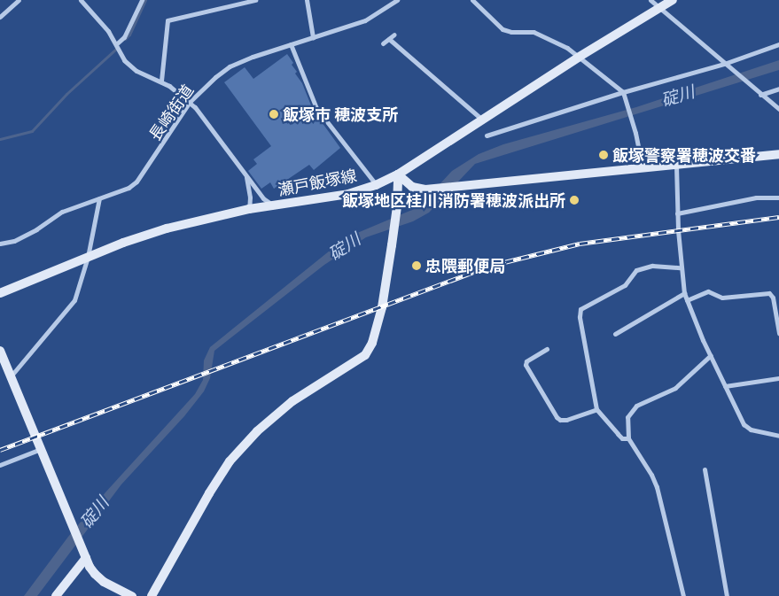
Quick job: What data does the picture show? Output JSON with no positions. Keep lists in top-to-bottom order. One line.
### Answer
{"streets":{"street":["長崎街道","瀬戸飯塚線"]},"water":["碇川"],"places":["飯塚市 穂波支所","飯塚警察署穂波交番","飯塚地区桂川消防署穂波派出所","忠隈郵便局"]}
